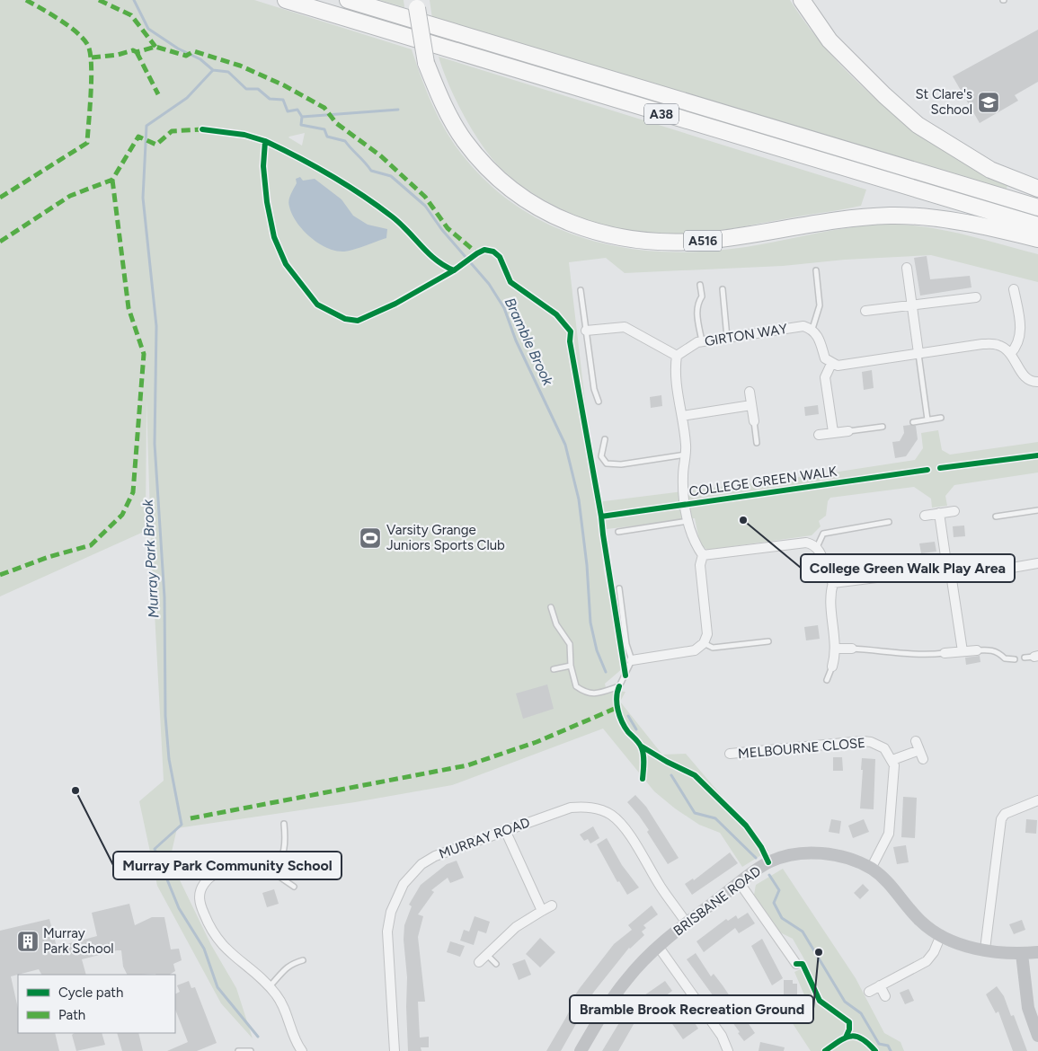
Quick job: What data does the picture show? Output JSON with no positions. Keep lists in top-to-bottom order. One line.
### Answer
{"streets":{"highway":["A38","A516"],"street":["GIRTON WAY","MELBOURNE CLOSE","MURRAY ROAD","BRISBANE ROAD"],"cycle path":["COLLEGE GREEN WALK"]},"crossings":[["MURRAY ROAD","BRISBANE ROAD"]],"water":["Bramble Brook","Murray Park Brook"],"places":{"school or university":["St Clare's School"],"other":["College Green Walk Play Area","Murray Park Community School","Bramble Brook Recreation Ground"],"sports":["Varsity Grange Juniors Sports Club"],"building":["Murray Park School"]},"legend":["Cycle path","Path"]}
